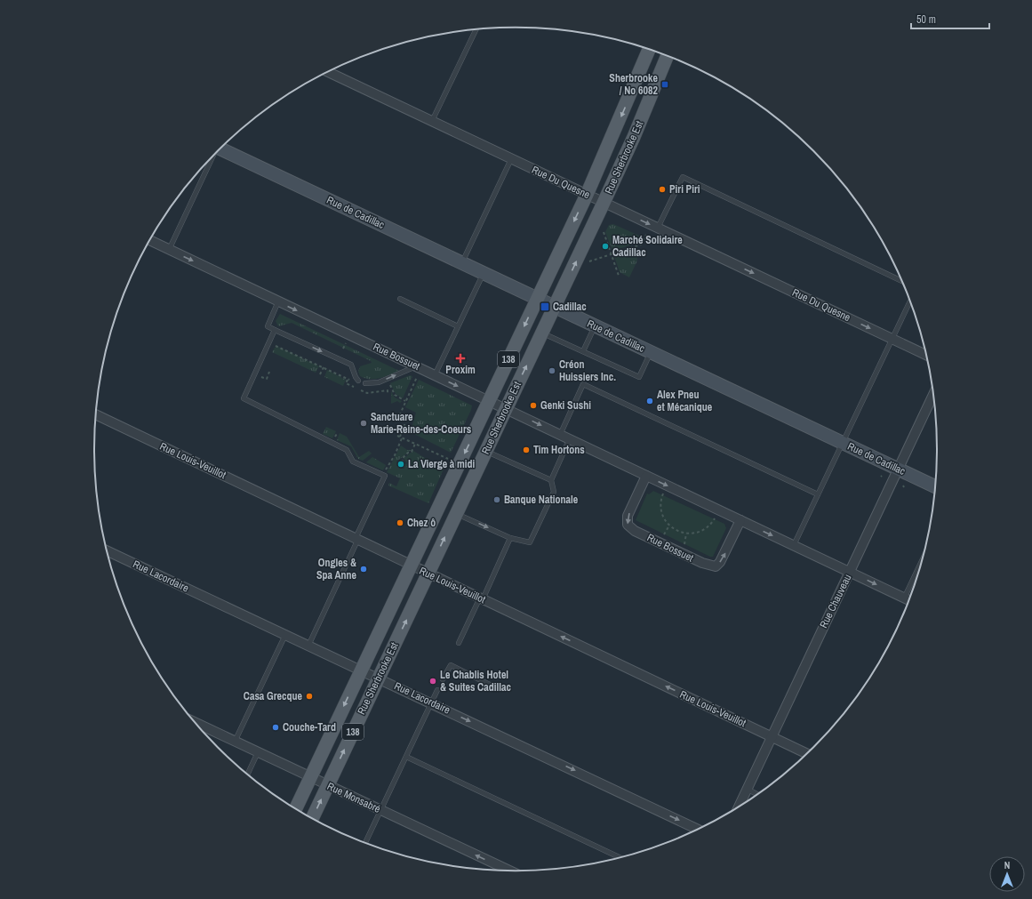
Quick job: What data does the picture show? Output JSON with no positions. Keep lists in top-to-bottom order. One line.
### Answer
{"streets":{"main road":["Rue Sherbrooke Est","138"],"street":["Rue Du Quesne","Rue de Cadillac","Rue Bossuet","Rue Louis-Veuillot","Rue Lacordaire","Rue Chauveau","Rue Monsabré"]},"crossings":[["Rue Sherbrooke Est","Rue Du Quesne"],["Rue Sherbrooke Est","Rue de Cadillac"],["Rue Sherbrooke Est","Rue Bossuet"],["Rue Sherbrooke Est","Rue Louis-Veuillot"],["Rue Sherbrooke Est","Rue Lacordaire"],["Rue Sherbrooke Est","Rue Monsabré"],["Rue de Cadillac","Rue Chauveau"],["Rue Bossuet","Rue Chauveau"],["Rue Louis-Veuillot","Rue Chauveau"]],"one_way":["Rue Du Quesne","Rue Bossuet","Rue Louis-Veuillot","Rue Lacordaire","Rue Monsabré"],"places":{"transit":["Sherbrooke / No 6082","Cadillac"],"other":["Piri Piri","Marché Solidaire Cadillac","Créon Huissiers Inc.","Alex Pneu et Mécanique","Genki Sushi","Sanctuare Marie-Reine-des-Coeurs","Tim Hortons","La Vierge à midi","Banque Nationale","Chez ô","Ongles & Spa Anne","Le Chablis Hotel & Suites Cadillac","Casa Grecque","Couche-Tard"],"health":["Proxim"]},"scale_bar":"50 m","north":"top"}
